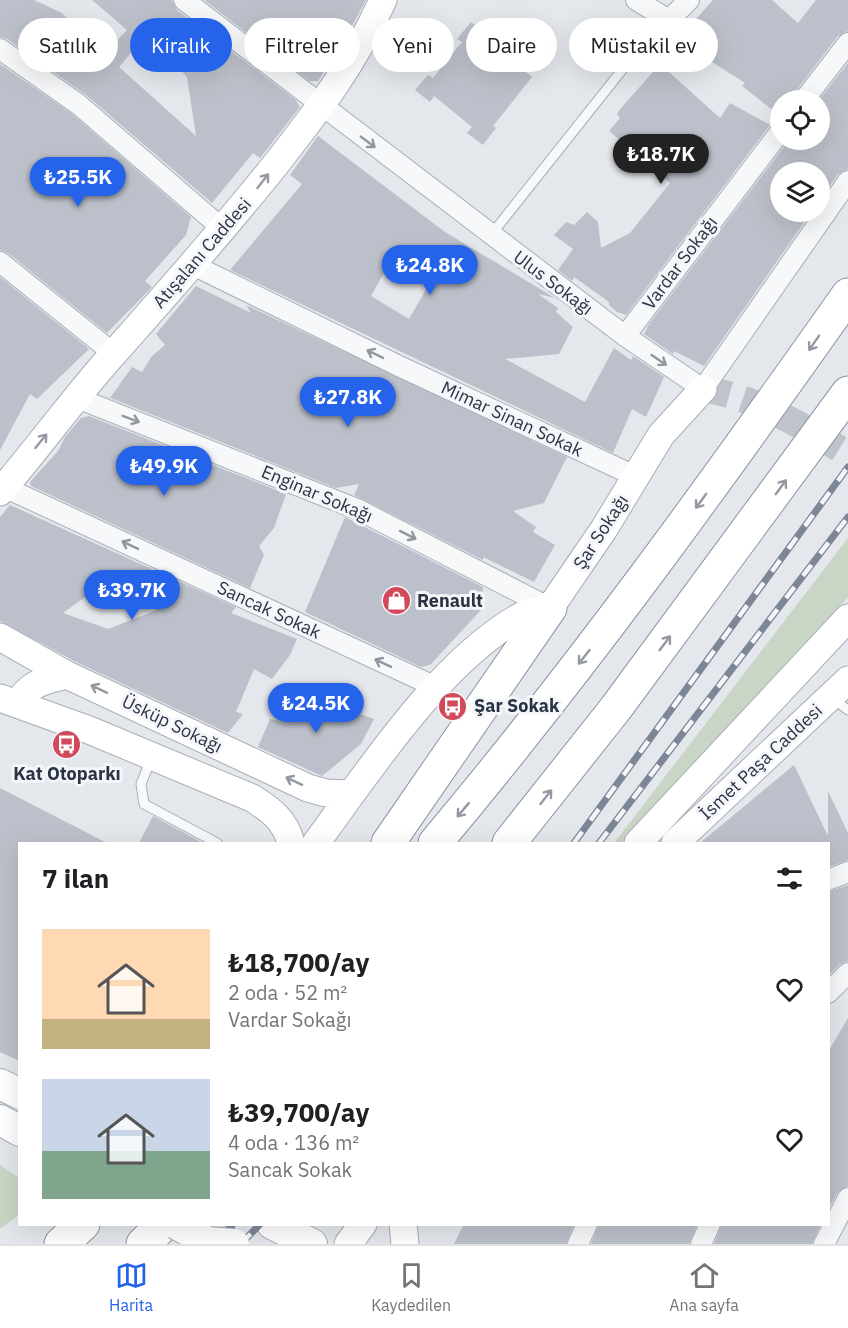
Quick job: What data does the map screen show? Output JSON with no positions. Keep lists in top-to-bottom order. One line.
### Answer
{"streets":{"street":["Atışalanı Caddesi","Vardar Sokağı","Ulus Sokağı","Mimar Sinan Sokak","Enginar Sokağı","Şar Sokağı","Sancak Sokak","Üsküp Sokağı","İsmet Paşa Caddesi"]},"crossings":[["Atışalanı Caddesi","Ulus Sokağı"],["Atışalanı Caddesi","Mimar Sinan Sokak"],["Atışalanı Caddesi","Enginar Sokağı"],["Atışalanı Caddesi","Sancak Sokak"],["Vardar Sokağı","Ulus Sokağı"],["Ulus Sokağı","Şar Sokağı"],["Mimar Sinan Sokak","Şar Sokağı"],["Enginar Sokağı","Şar Sokağı"]],"one_way":["Atışalanı Caddesi","Ulus Sokağı","Mimar Sinan Sokak","Enginar Sokağı","Sancak Sokak"],"places":{"shop":["Renault"],"bus stop":["Şar Sokak","Kat Otoparkı"]},"page":{"chip":["Satılık","Kiralık","Filtreler","Yeni","Daire","Müstakil ev"],"price":["₺18.7K","₺25.5K","₺24.8K","₺27.8K","₺49.9K","₺39.7K","₺24.5K"],"heading":"7 ilan","list":[{"name":"₺18,700/ay","note":"2 oda · 52 m² · Vardar Sokağı"},{"name":"₺39,700/ay","note":"4 oda · 136 m² · Sancak Sokak"}],"tabs":["Harita","Kaydedilen","Ana sayfa"]}}
